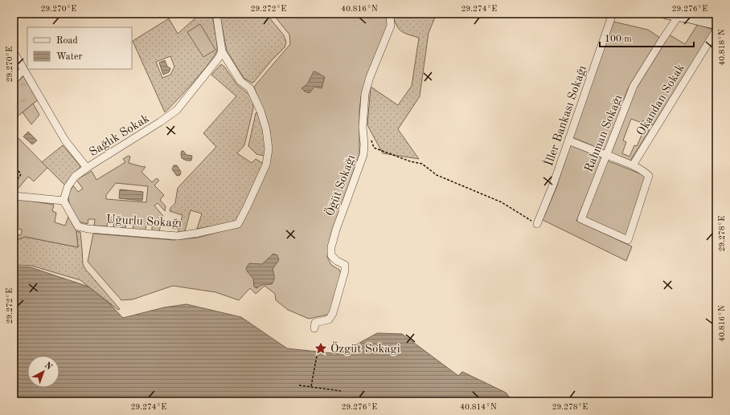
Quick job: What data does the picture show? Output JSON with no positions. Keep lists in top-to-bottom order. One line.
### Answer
{"streets":{"street":["Okandan Sokak","İller Bankası Sokağı","Rahman Sokağı","Sağlık Sokak","Öğüt Sokağı","Uğurlu Sokağı"]},"crossings":[["Okandan Sokak","Rahman Sokağı"],["Sağlık Sokak","Uğurlu Sokağı"]],"places":{"place":["Özgüt Sokagi"]},"legend":["Road","Water"],"scale_bar":"100 m","north":"top right","coordinates":["29.270°E","29.272°E","40.816°N","29.274°E","29.276°E","40.818°N","29.278°E","40.814°N"]}
